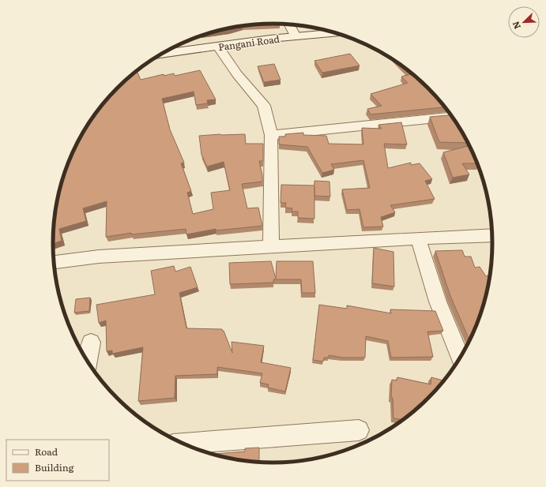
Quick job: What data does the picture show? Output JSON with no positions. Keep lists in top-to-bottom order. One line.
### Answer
{"streets":{"main road":["Pangani Road"]},"legend":["Road","Building"],"north":"bottom left"}
